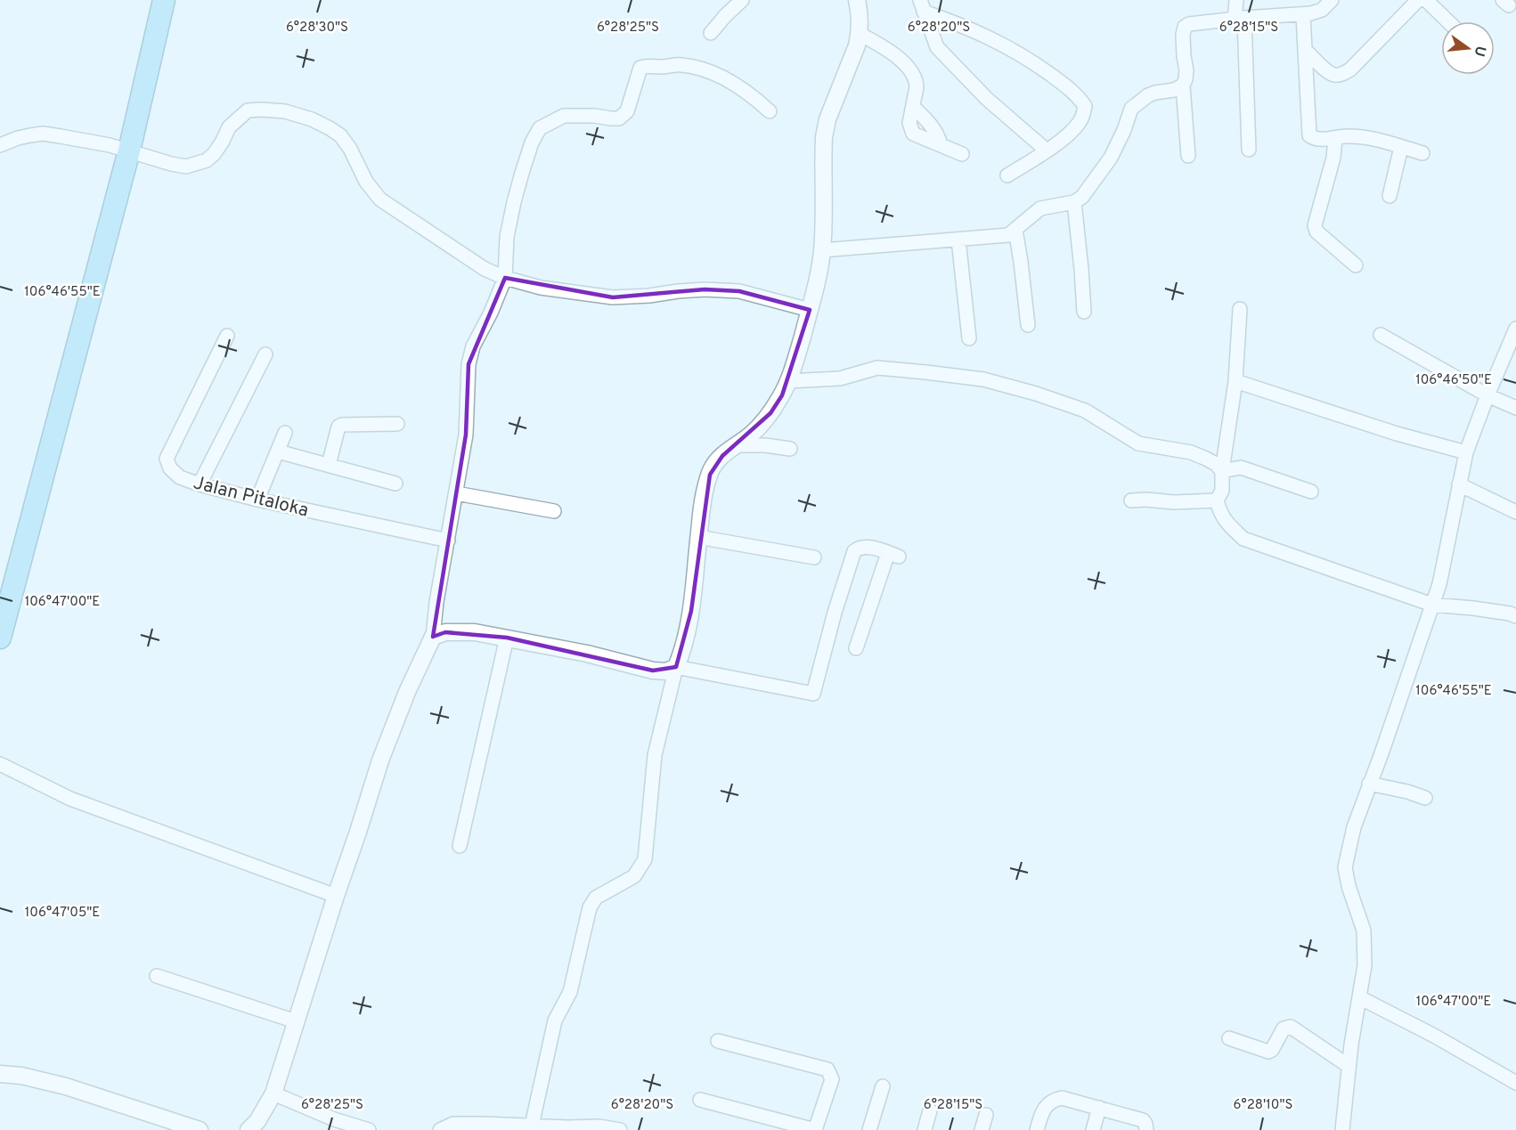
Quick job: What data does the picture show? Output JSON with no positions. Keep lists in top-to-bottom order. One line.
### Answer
{"streets":{"street":["Jalan Pitaloka"]},"north":"right","coordinates":["6°28'30\"S","6°28'25\"S","6°28'20\"S","6°28'15\"S","106°46'55\"E","106°46'50\"E","106°47'00\"E","106°47'05\"E","6°28'10\"S"]}
